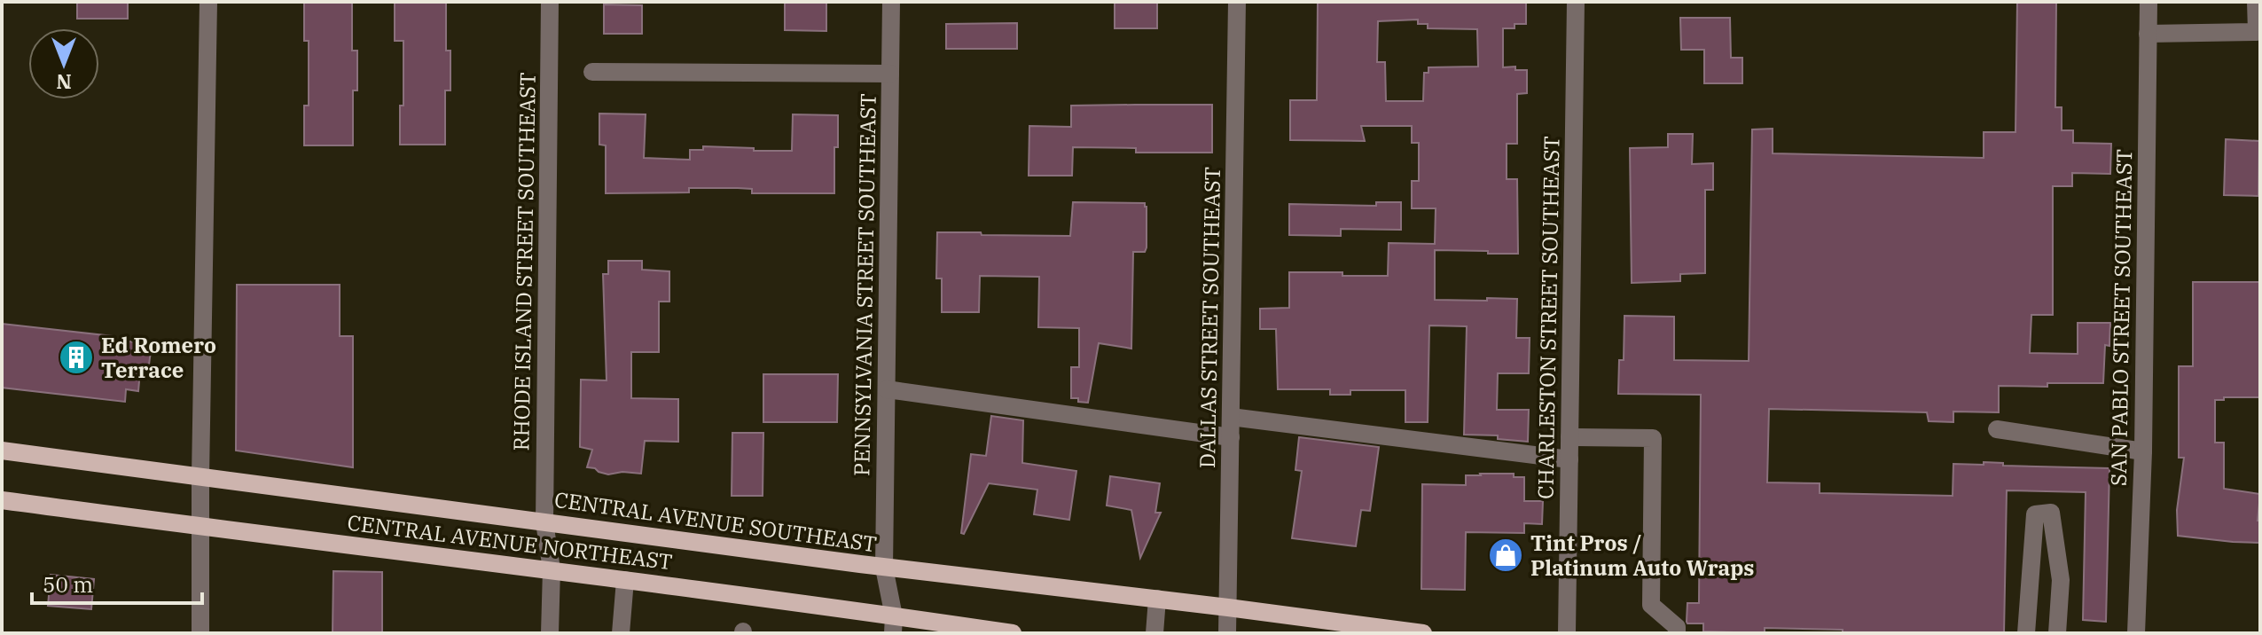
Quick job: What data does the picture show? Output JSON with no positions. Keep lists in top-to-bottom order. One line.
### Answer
{"streets":{"main road":["CENTRAL AVENUE SOUTHEAST","CENTRAL AVENUE NORTHEAST"],"street":["RHODE ISLAND STREET SOUTHEAST","PENNSYLVANIA STREET SOUTHEAST","DALLAS STREET SOUTHEAST","CHARLESTON STREET SOUTHEAST","SAN PABLO STREET SOUTHEAST"]},"crossings":[["RHODE ISLAND STREET SOUTHEAST","CENTRAL AVENUE SOUTHEAST"],["RHODE ISLAND STREET SOUTHEAST","CENTRAL AVENUE NORTHEAST"],["PENNSYLVANIA STREET SOUTHEAST","CENTRAL AVENUE SOUTHEAST"],["PENNSYLVANIA STREET SOUTHEAST","CENTRAL AVENUE NORTHEAST"],["DALLAS STREET SOUTHEAST","CENTRAL AVENUE SOUTHEAST"]],"places":{"building":["Ed Romero Terrace"],"shop":["Tint Pros / Platinum Auto Wraps"]},"scale_bar":"50 m","north":"bottom"}
